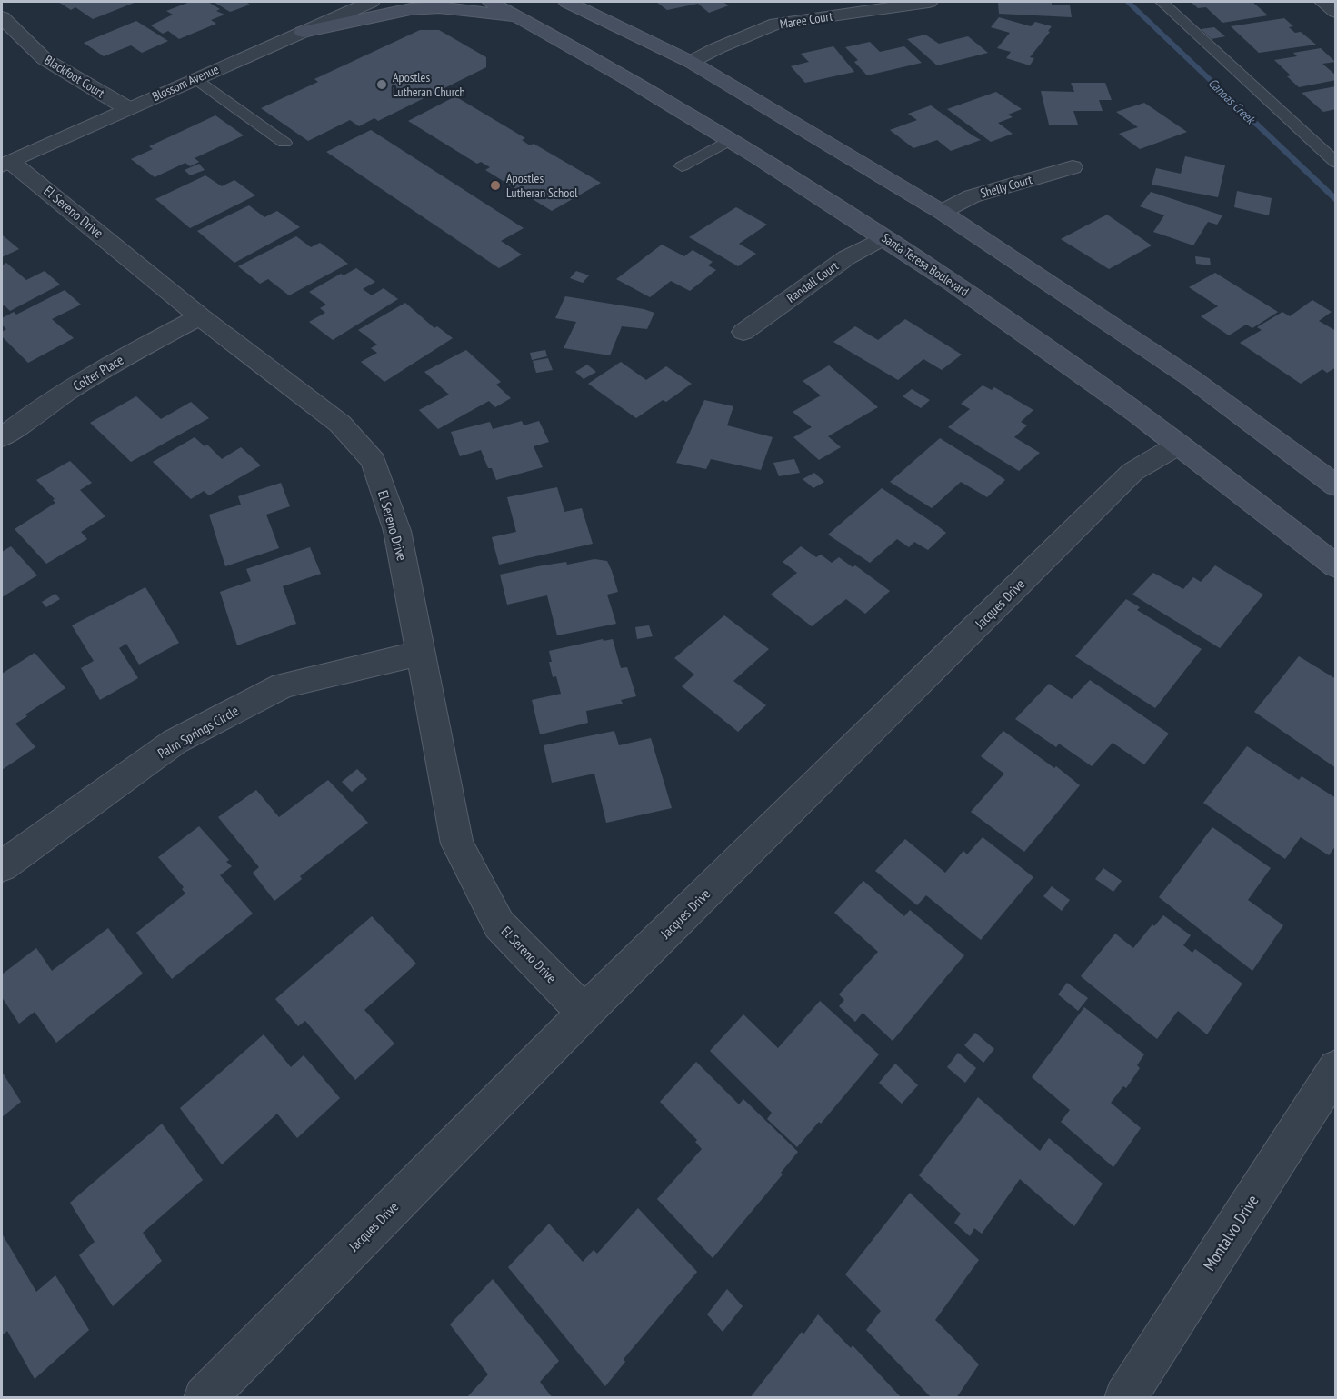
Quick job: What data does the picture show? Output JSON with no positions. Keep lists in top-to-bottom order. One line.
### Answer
{"streets":{"main road":["Santa Teresa Boulevard"],"street":["Maree Court","Blackfoot Court","Blossom Avenue","Shelly Court","El Sereno Drive","Randall Court","Colter Place","Jacques Drive","Palm Springs Circle","Montalvo Drive"]},"crossings":[["Blackfoot Court","Blossom Avenue"],["Blossom Avenue","El Sereno Drive"],["El Sereno Drive","Colter Place"],["El Sereno Drive","Jacques Drive"],["El Sereno Drive","Palm Springs Circle"],["Santa Teresa Boulevard","Randall Court"],["Santa Teresa Boulevard","Jacques Drive"]],"water":["Canoas Creek"],"places":["Apostles Lutheran Church","Apostles Lutheran School"]}
